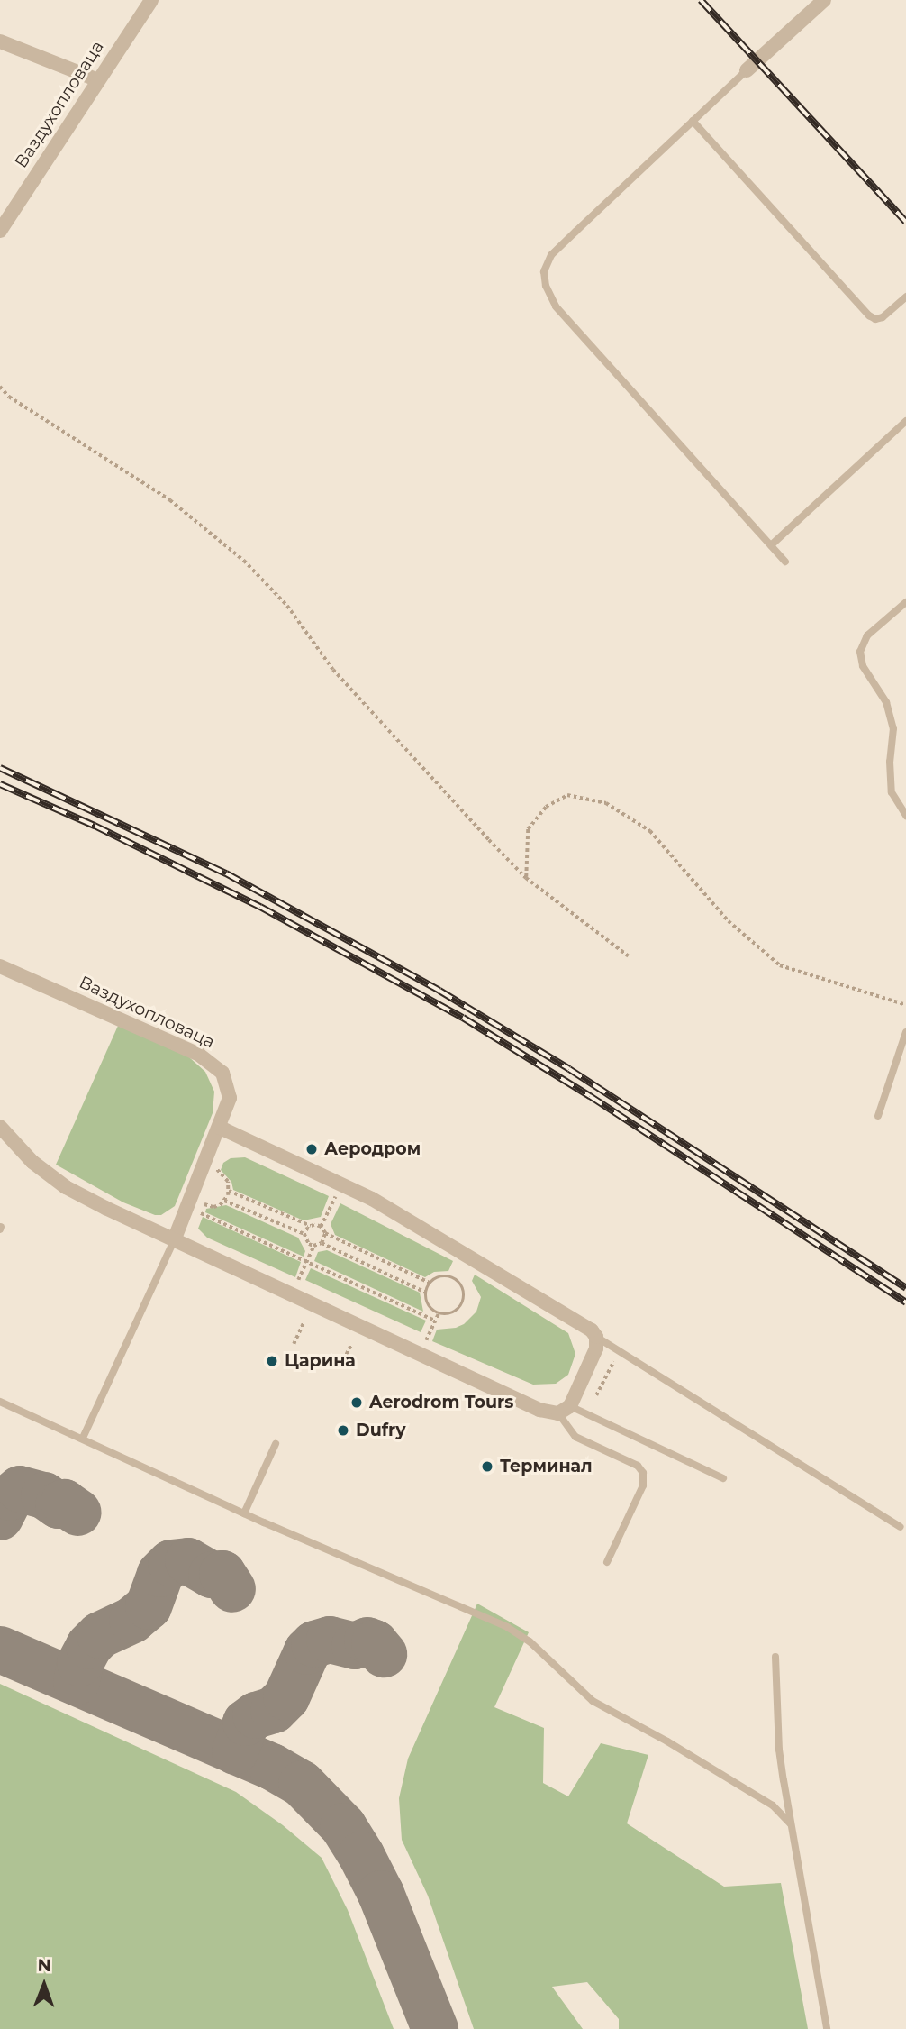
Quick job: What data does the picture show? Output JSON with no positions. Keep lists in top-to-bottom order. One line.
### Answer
{"streets":{"street":["Ваздухопловаца"]},"places":["Аеродром","Царина","Aerodrom Tours","Dufry","Терминал"],"north":"top"}
